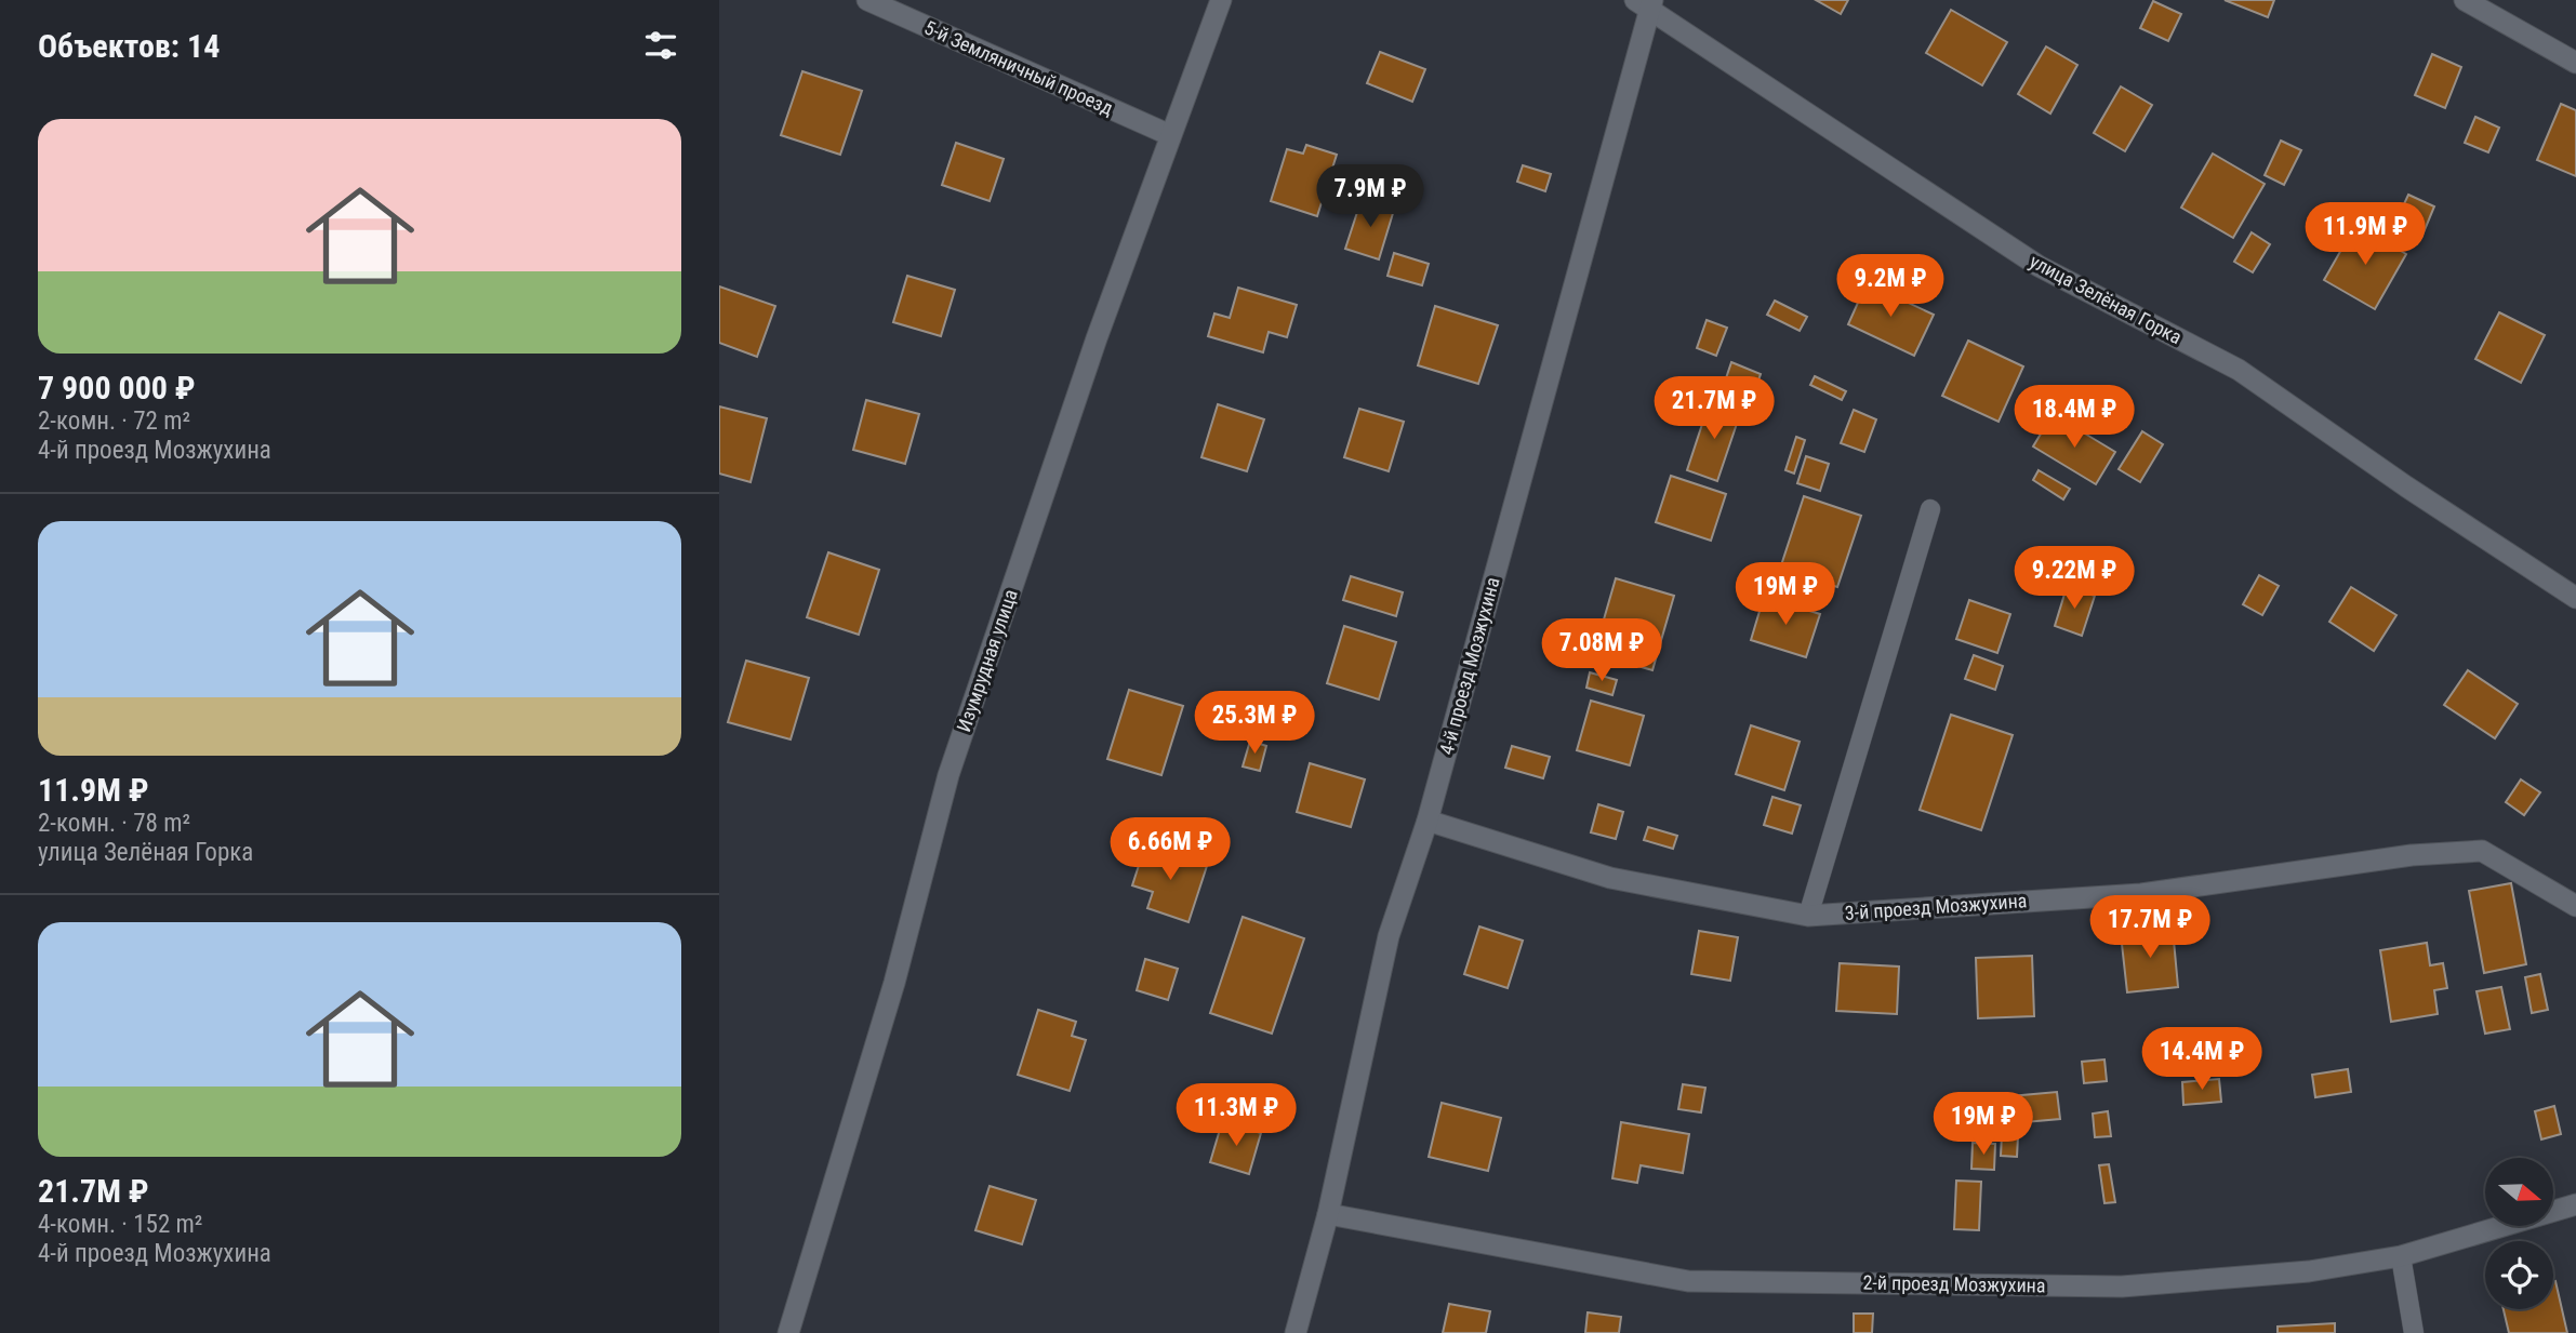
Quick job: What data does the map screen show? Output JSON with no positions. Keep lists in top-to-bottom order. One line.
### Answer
{"streets":{"street":["5-й Земляничный проезд","улица Зелёная Горка","Изумрудная улица","4-й проезд Мозжухина","3-й проезд Мозжухина","2-й проезд Мозжухина"]},"crossings":[["5-й Земляничный проезд","Изумрудная улица"],["улица Зелёная Горка","4-й проезд Мозжухина"],["4-й проезд Мозжухина","3-й проезд Мозжухина"],["4-й проезд Мозжухина","2-й проезд Мозжухина"]],"north":"right","page":{"heading":"Объектов: 14","list":[{"name":"7 900 000 ₽","note":"2-комн. · 72 m² · 4-й проезд Мозжухина"},{"name":"11.9M ₽","note":"2-комн. · 78 m² · улица Зелёная Горка"},{"name":"21.7M ₽","note":"4-комн. · 152 m² · 4-й проезд Мозжухина"}],"price":["7.9M ₽","11.9M ₽","9.2M ₽","21.7M ₽","18.4M ₽","9.22M ₽","19M ₽","7.08M ₽","25.3M ₽","6.66M ₽","17.7M ₽","14.4M ₽","11.3M ₽","19M ₽"]}}
